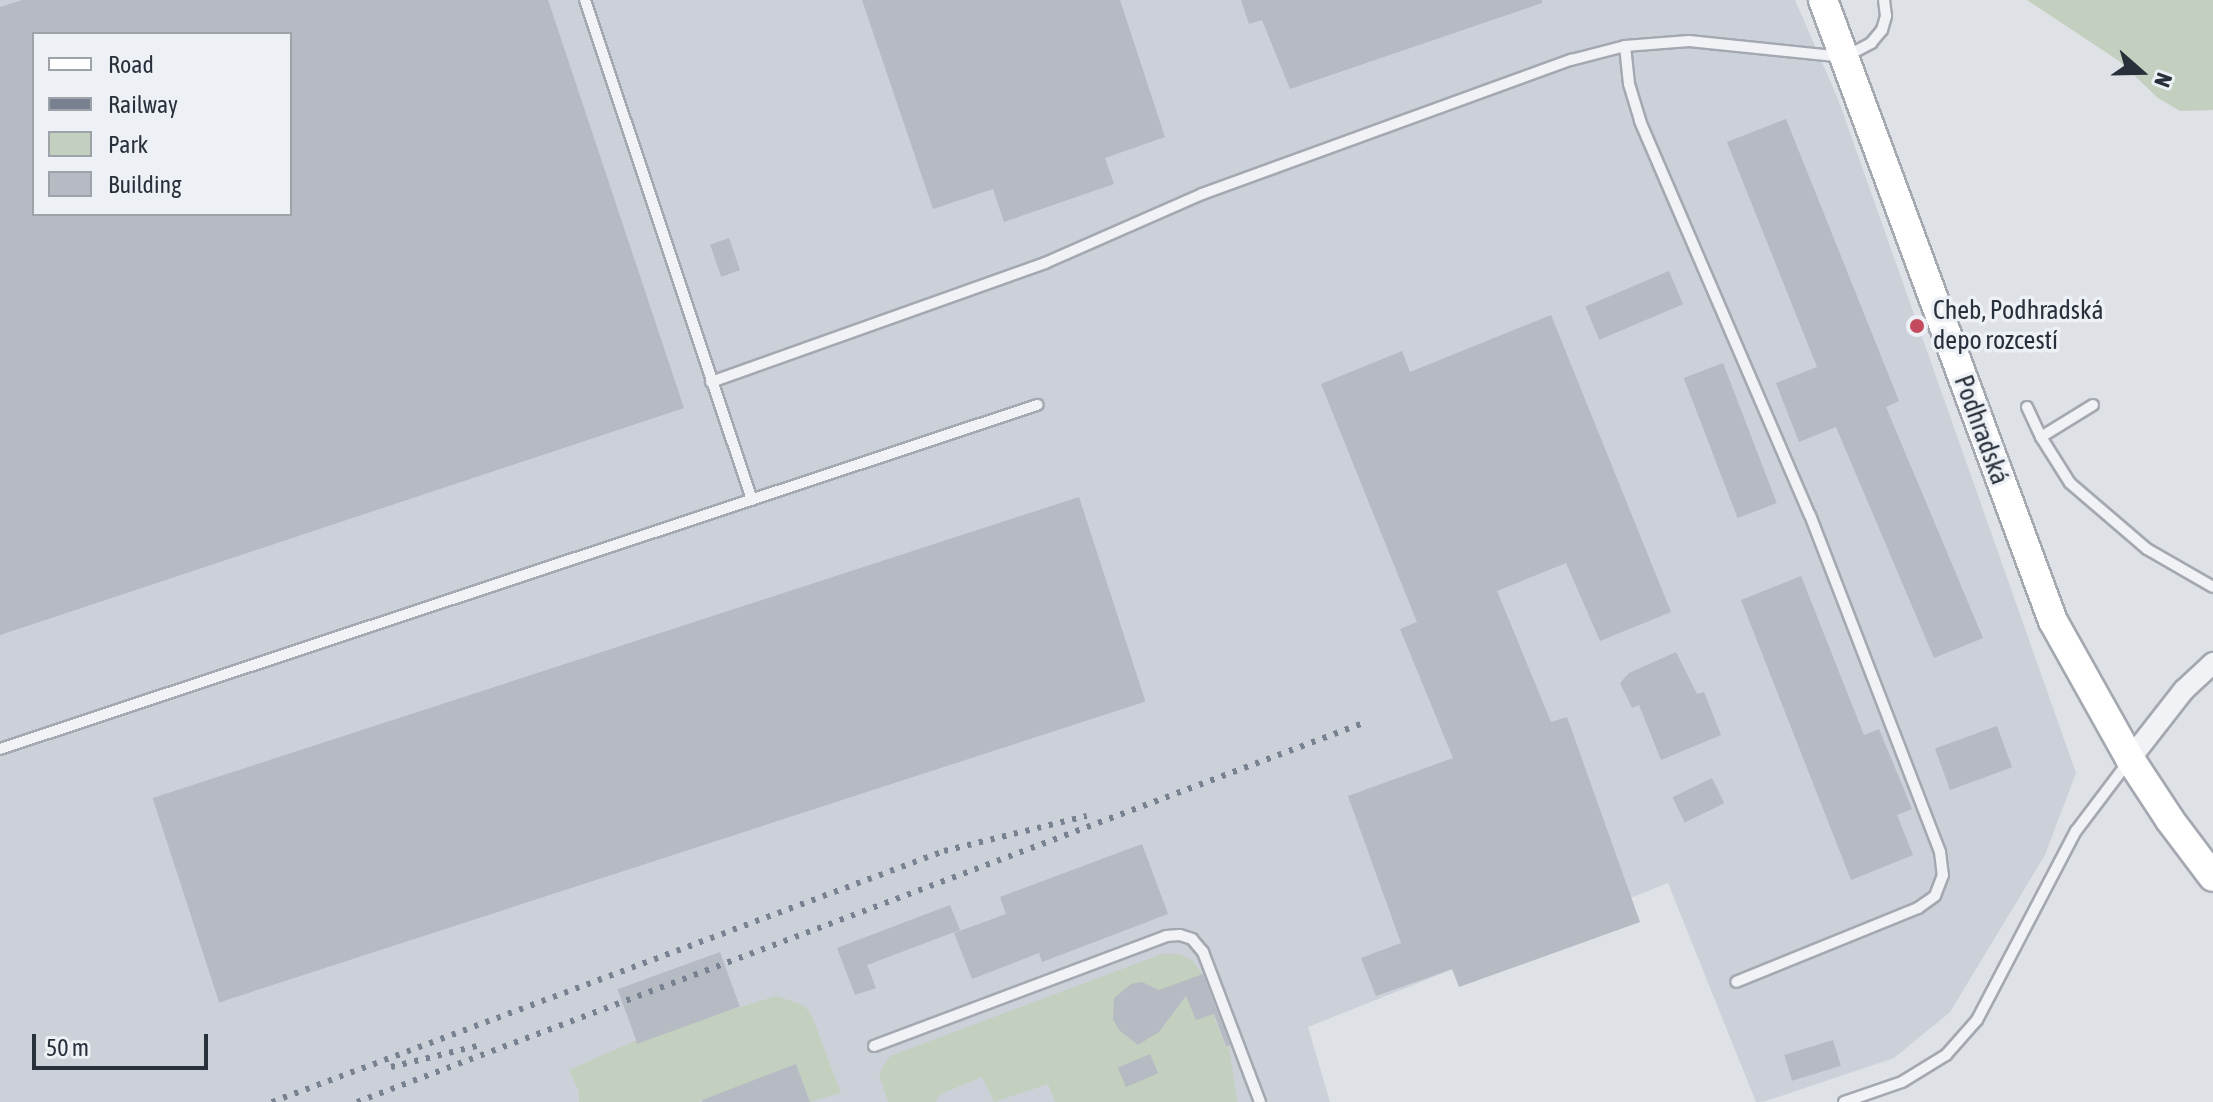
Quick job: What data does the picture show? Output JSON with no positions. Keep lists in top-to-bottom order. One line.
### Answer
{"streets":{"main road":["Podhradská"]},"places":["Cheb, Podhradská depo rozcestí"],"legend":["Road","Railway","Park","Building"],"scale_bar":"50 m","north":"right"}
